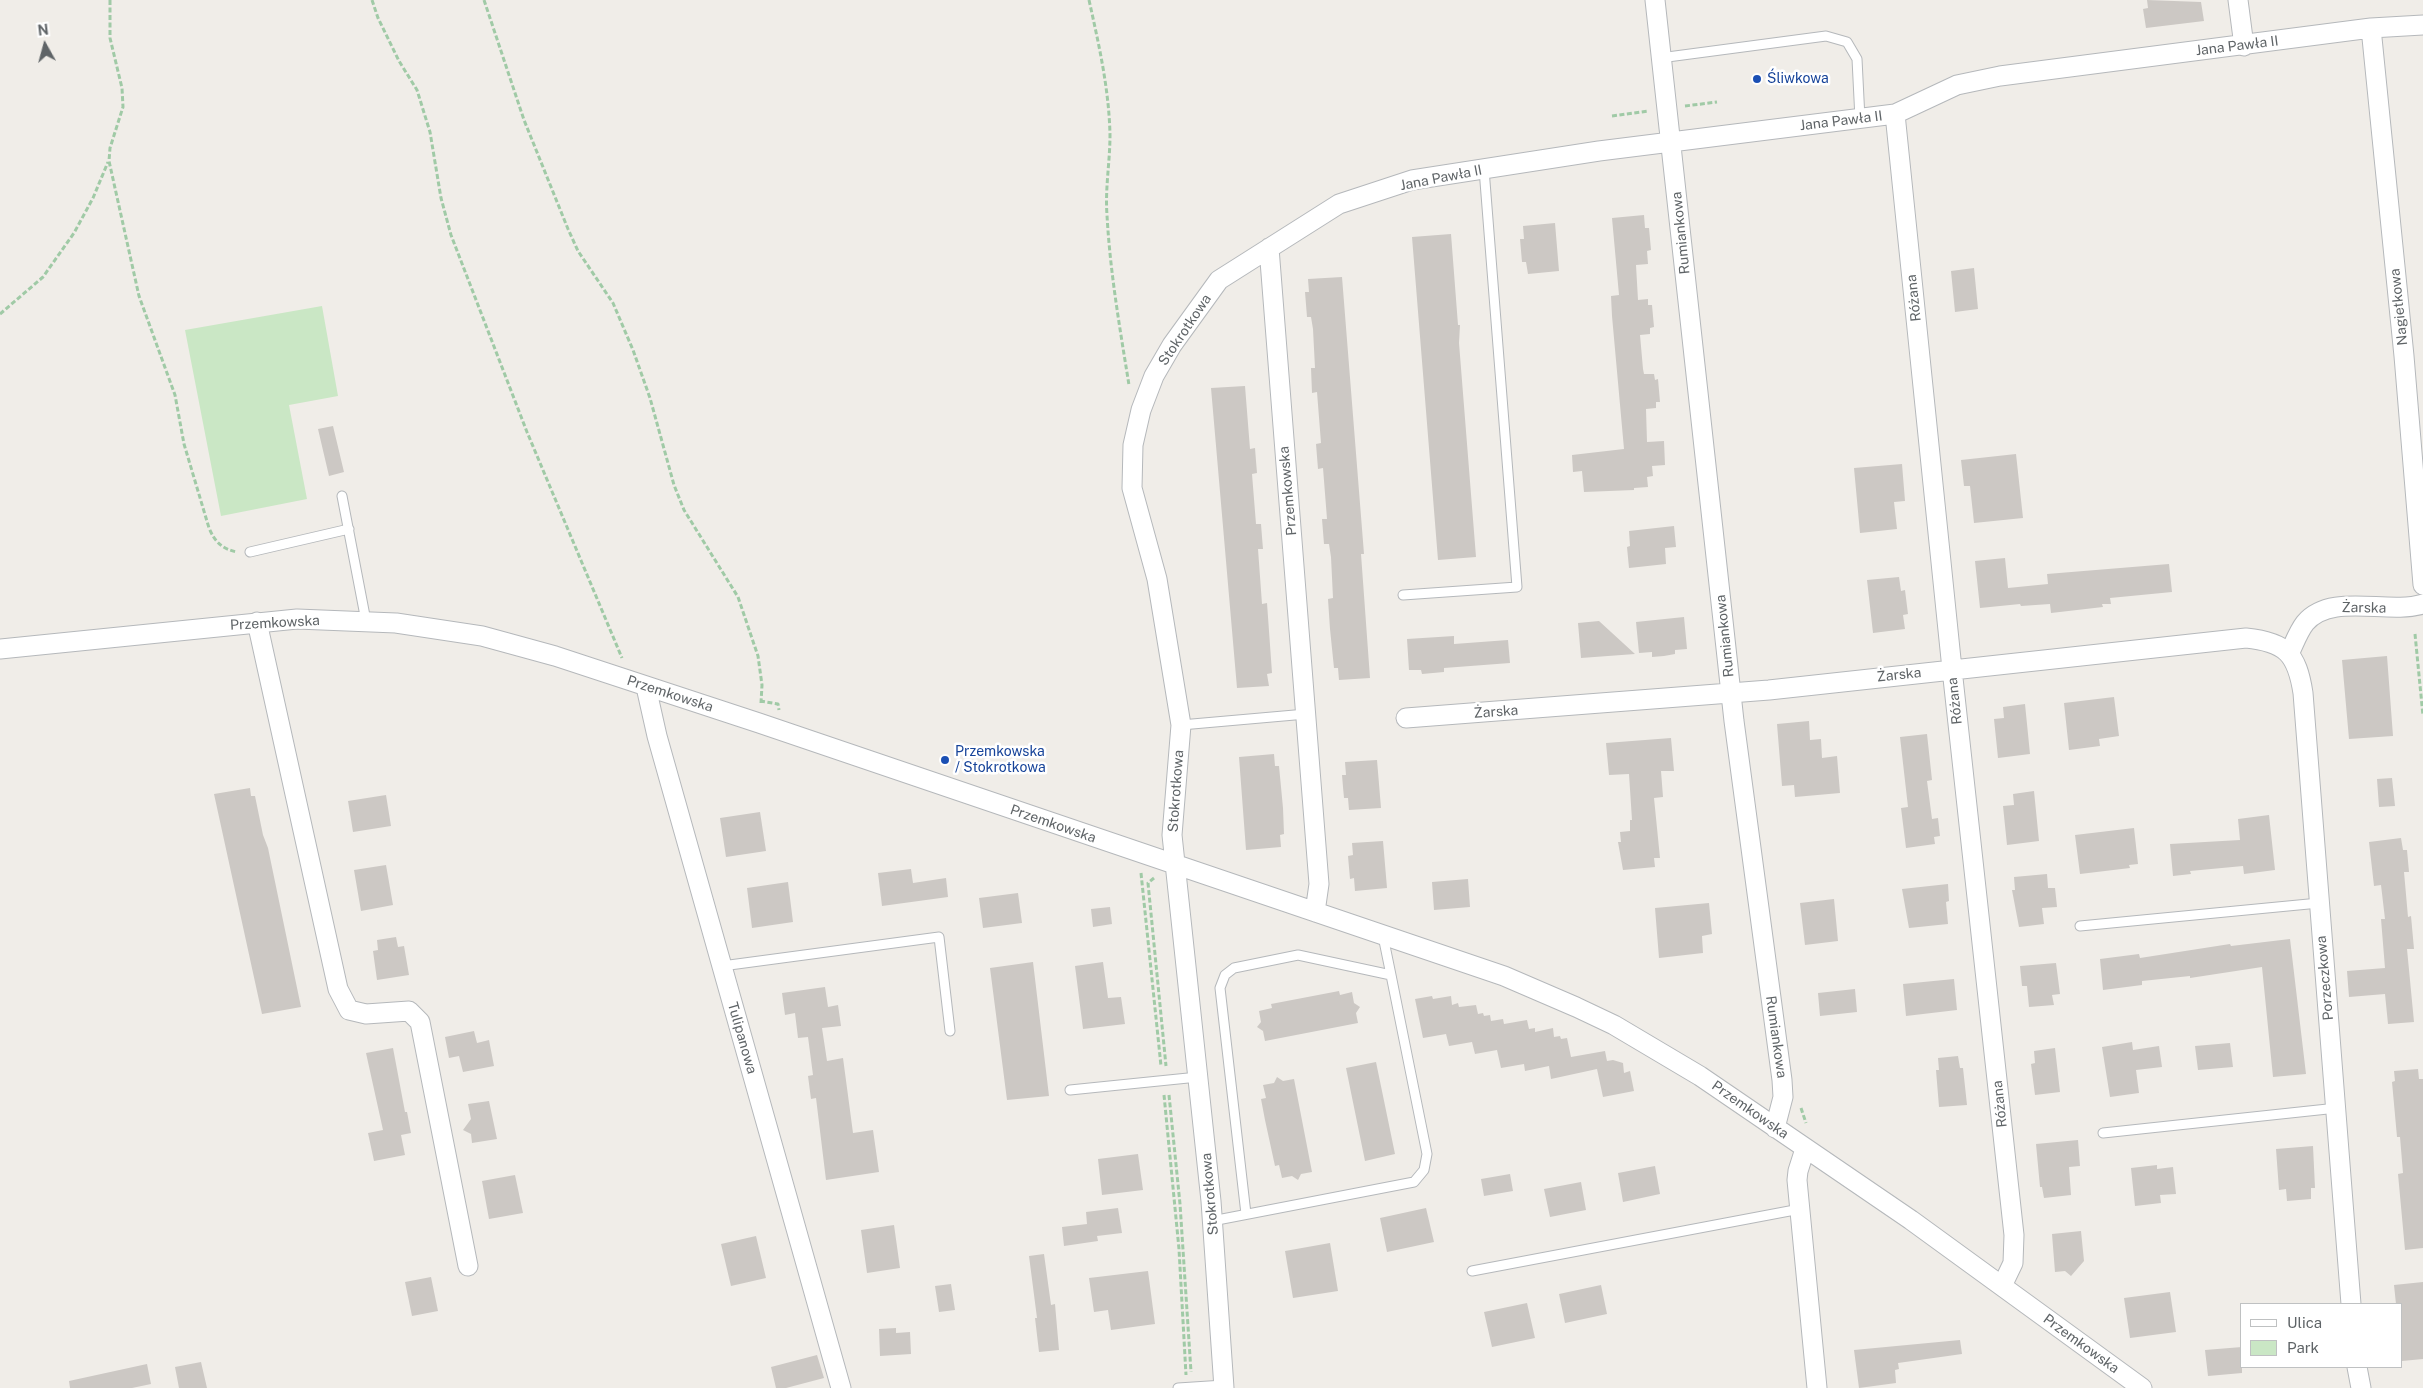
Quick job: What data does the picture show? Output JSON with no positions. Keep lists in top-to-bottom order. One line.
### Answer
{"streets":{"street":["Jana Pawła II","Rumiankowa","Różana","Nagietkowa","Stokrotkowa","Przemkowska","Żarska","Porzeczkowa","Tulipanowa"]},"crossings":[["Jana Pawła II","Rumiankowa"],["Jana Pawła II","Różana"],["Jana Pawła II","Nagietkowa"],["Jana Pawła II","Stokrotkowa"],["Jana Pawła II","Przemkowska"],["Rumiankowa","Przemkowska"],["Rumiankowa","Żarska"],["Różana","Przemkowska"],["Różana","Żarska"],["Stokrotkowa","Przemkowska"],["Przemkowska","Tulipanowa"],["Żarska","Porzeczkowa"]],"places":["Śliwkowa","Przemkowska / Stokrotkowa"],"legend":["Ulica","Park"],"north":"top"}
